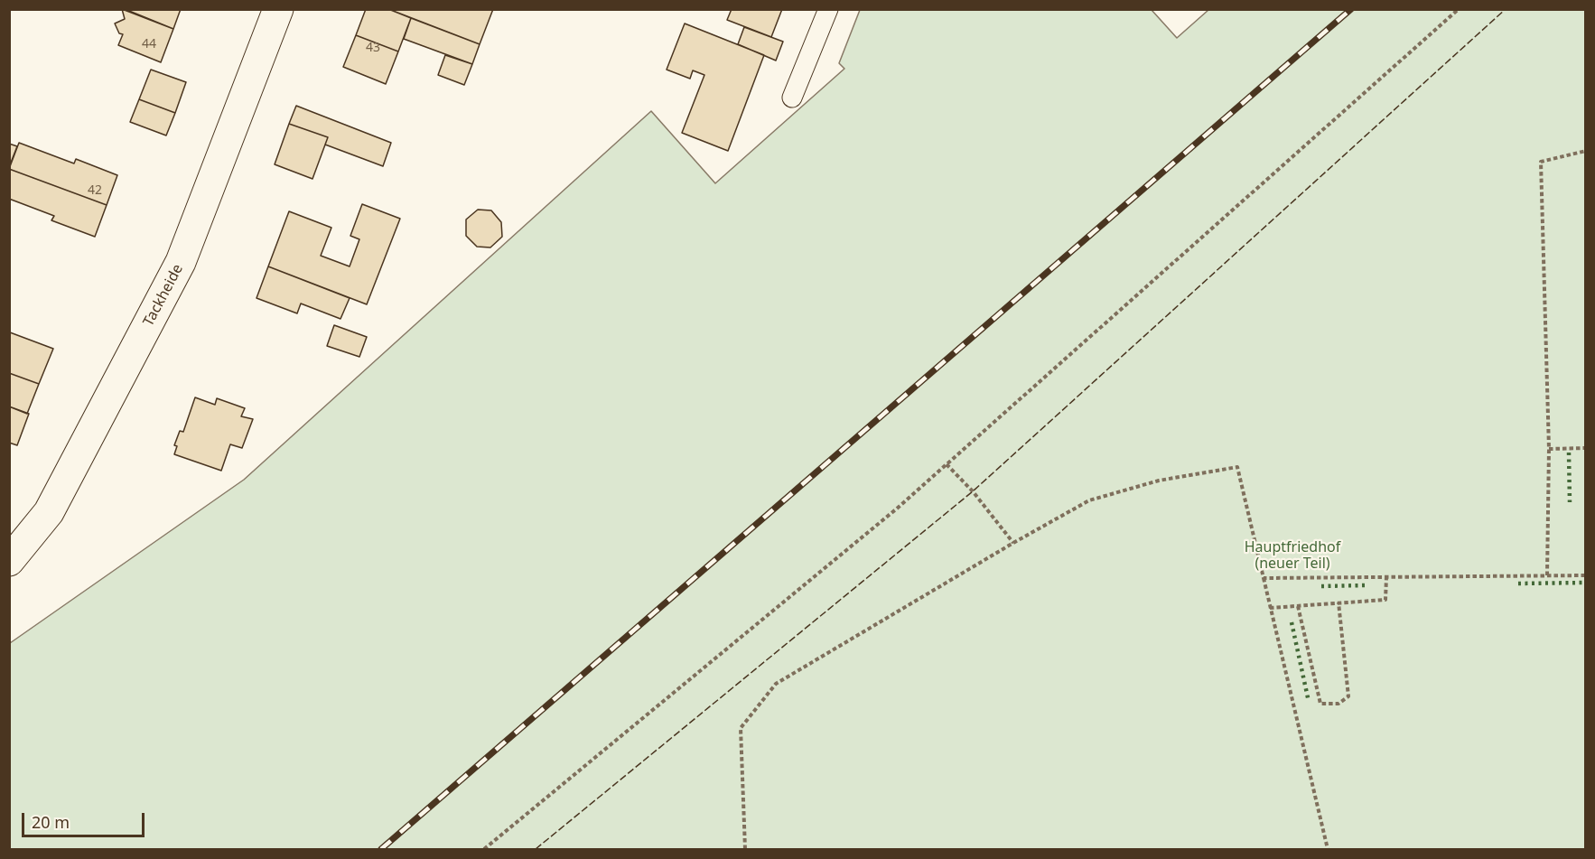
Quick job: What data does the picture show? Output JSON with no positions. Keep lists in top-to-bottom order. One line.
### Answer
{"streets":{"street":["Tackheide"]},"parks":["Hauptfriedhof (neuer Teil)"],"house_numbers":["44","43","42"],"scale_bar":"20 m"}
